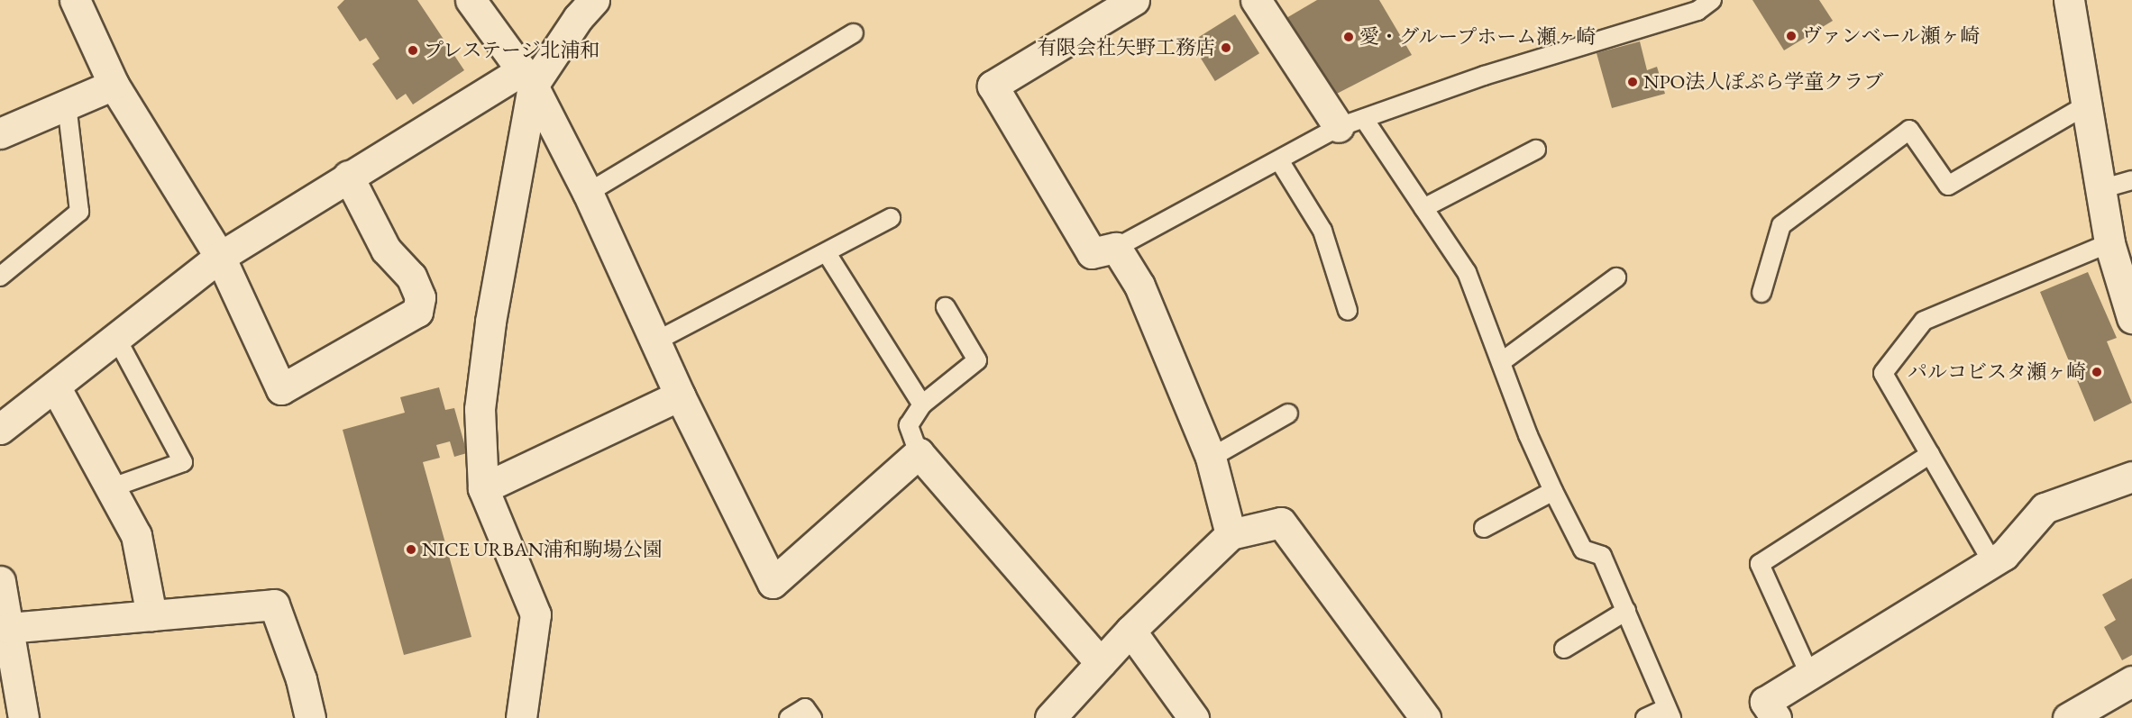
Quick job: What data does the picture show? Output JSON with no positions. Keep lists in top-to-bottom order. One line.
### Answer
{"places":["ヴァンベール瀬ヶ崎","愛・グループホーム瀬ヶ崎","有限会社矢野工務店","プレステージ北浦和","NPO法人ぽぷら学童クラブ","パルコビスタ瀬ヶ崎","NICE URBAN浦和駒場公園"]}
